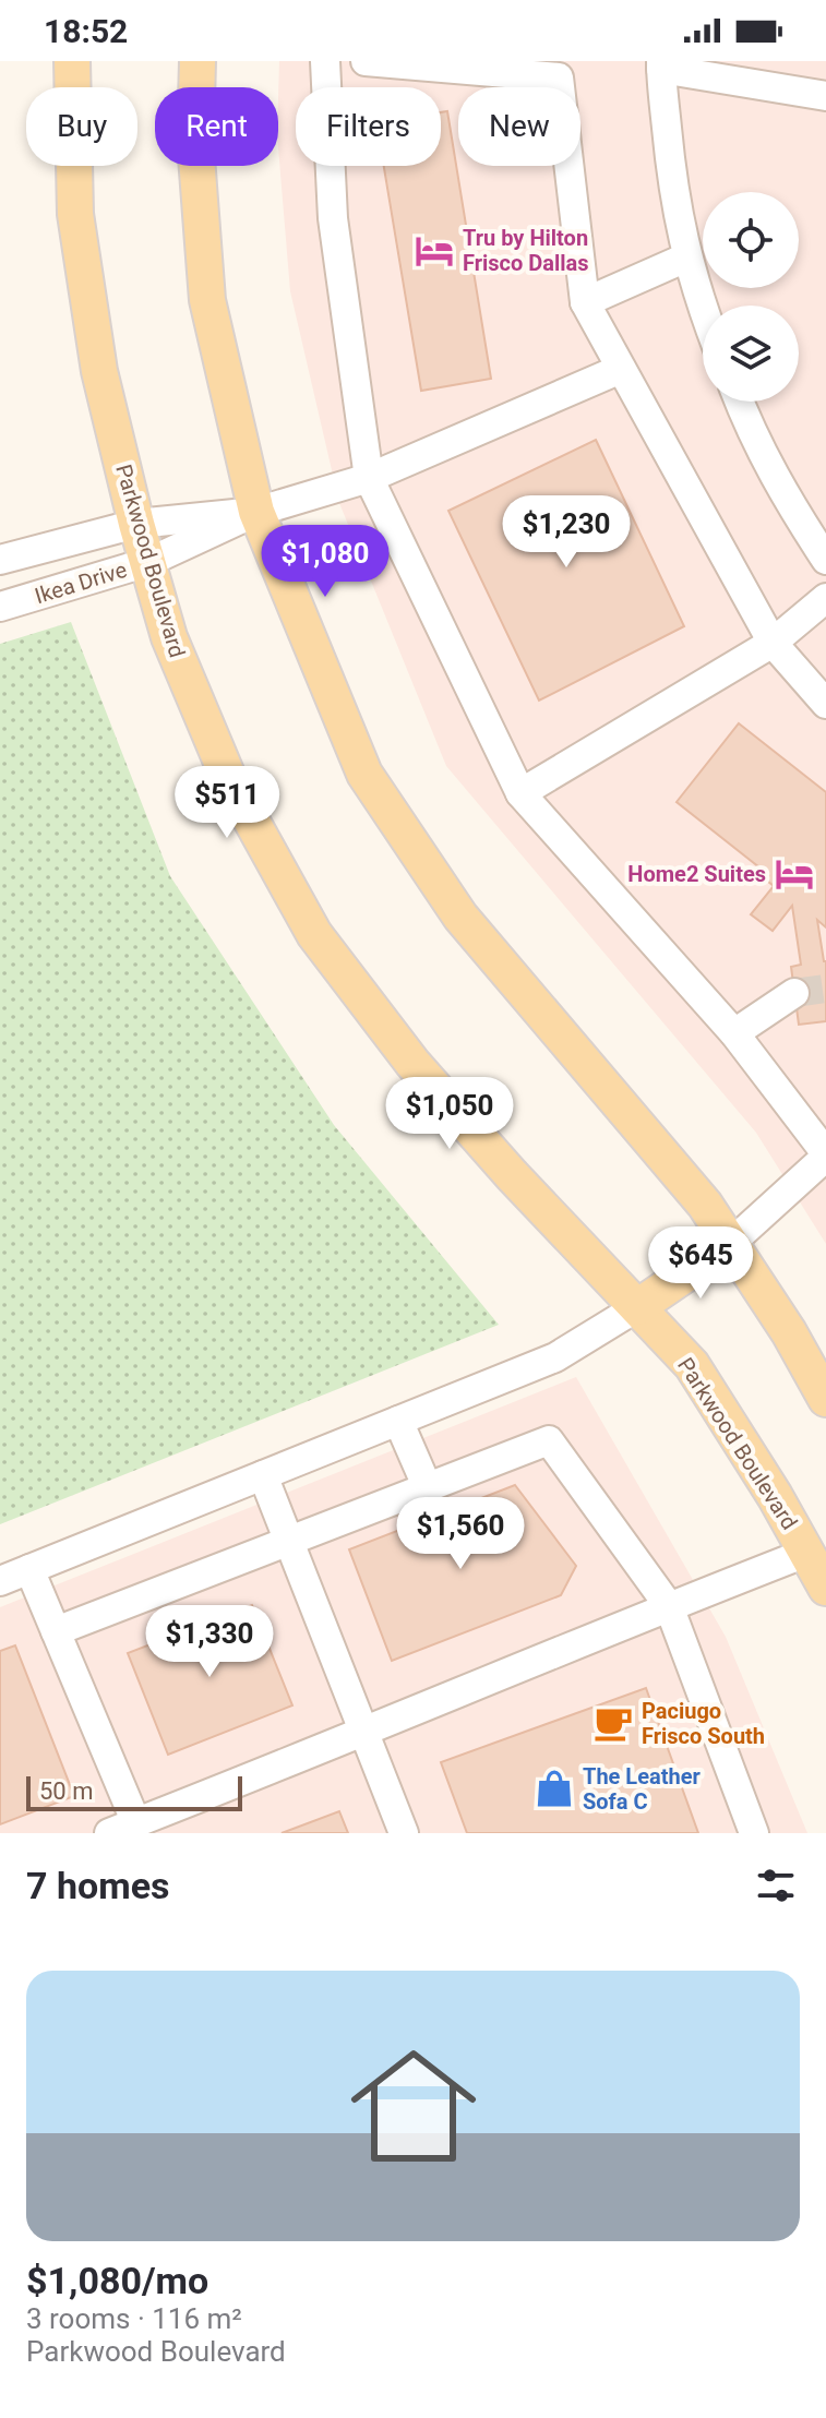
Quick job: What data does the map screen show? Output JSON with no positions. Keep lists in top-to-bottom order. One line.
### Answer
{"streets":{"main road":["Parkwood Boulevard"],"street":["Ikea Drive"]},"crossings":[["Parkwood Boulevard","Ikea Drive"]],"places":{"hotel":["Tru by Hilton Frisco Dallas","Home2 Suites"],"cafe":["Paciugo Frisco South"],"shop":["The Leather Sofa C"]},"scale_bar":"50 m","page":{"status":"18:52","chip":["Buy","Rent","Filters","New"],"price":["$1,230","$1,080","$511","$1,050","$645","$1,560","$1,330"],"scale":"50 m","heading":"7 homes","list":[{"name":"$1,080/mo","note":"3 rooms · 116 m² · Parkwood Boulevard"}]}}
